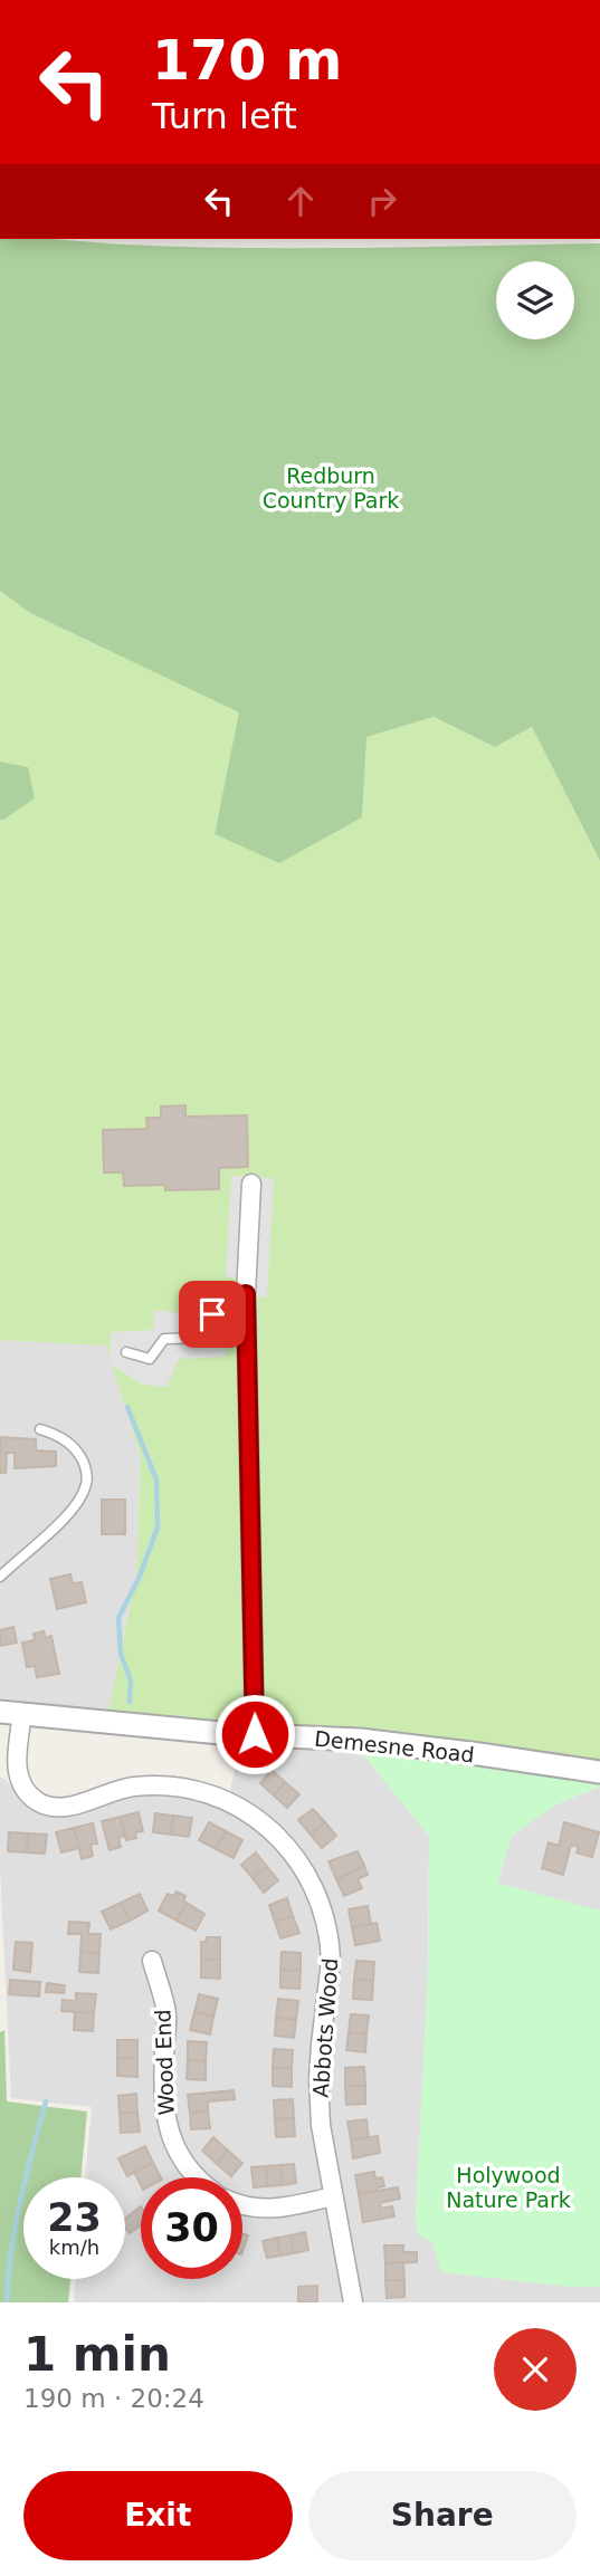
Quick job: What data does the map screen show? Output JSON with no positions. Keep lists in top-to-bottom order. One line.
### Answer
{"streets":{"street":["Demesne Road","Abbots Wood","Wood End"]},"crossings":[["Demesne Road","Abbots Wood"]],"parks":["Redburn Country Park","Holywood Nature Park"],"page":{"turn":["170 m","Turn left"],"speed":"23 km/h","limit":"30","heading":["1 min","190 m · 20:24"],"buttons":["Exit","Share"]}}
